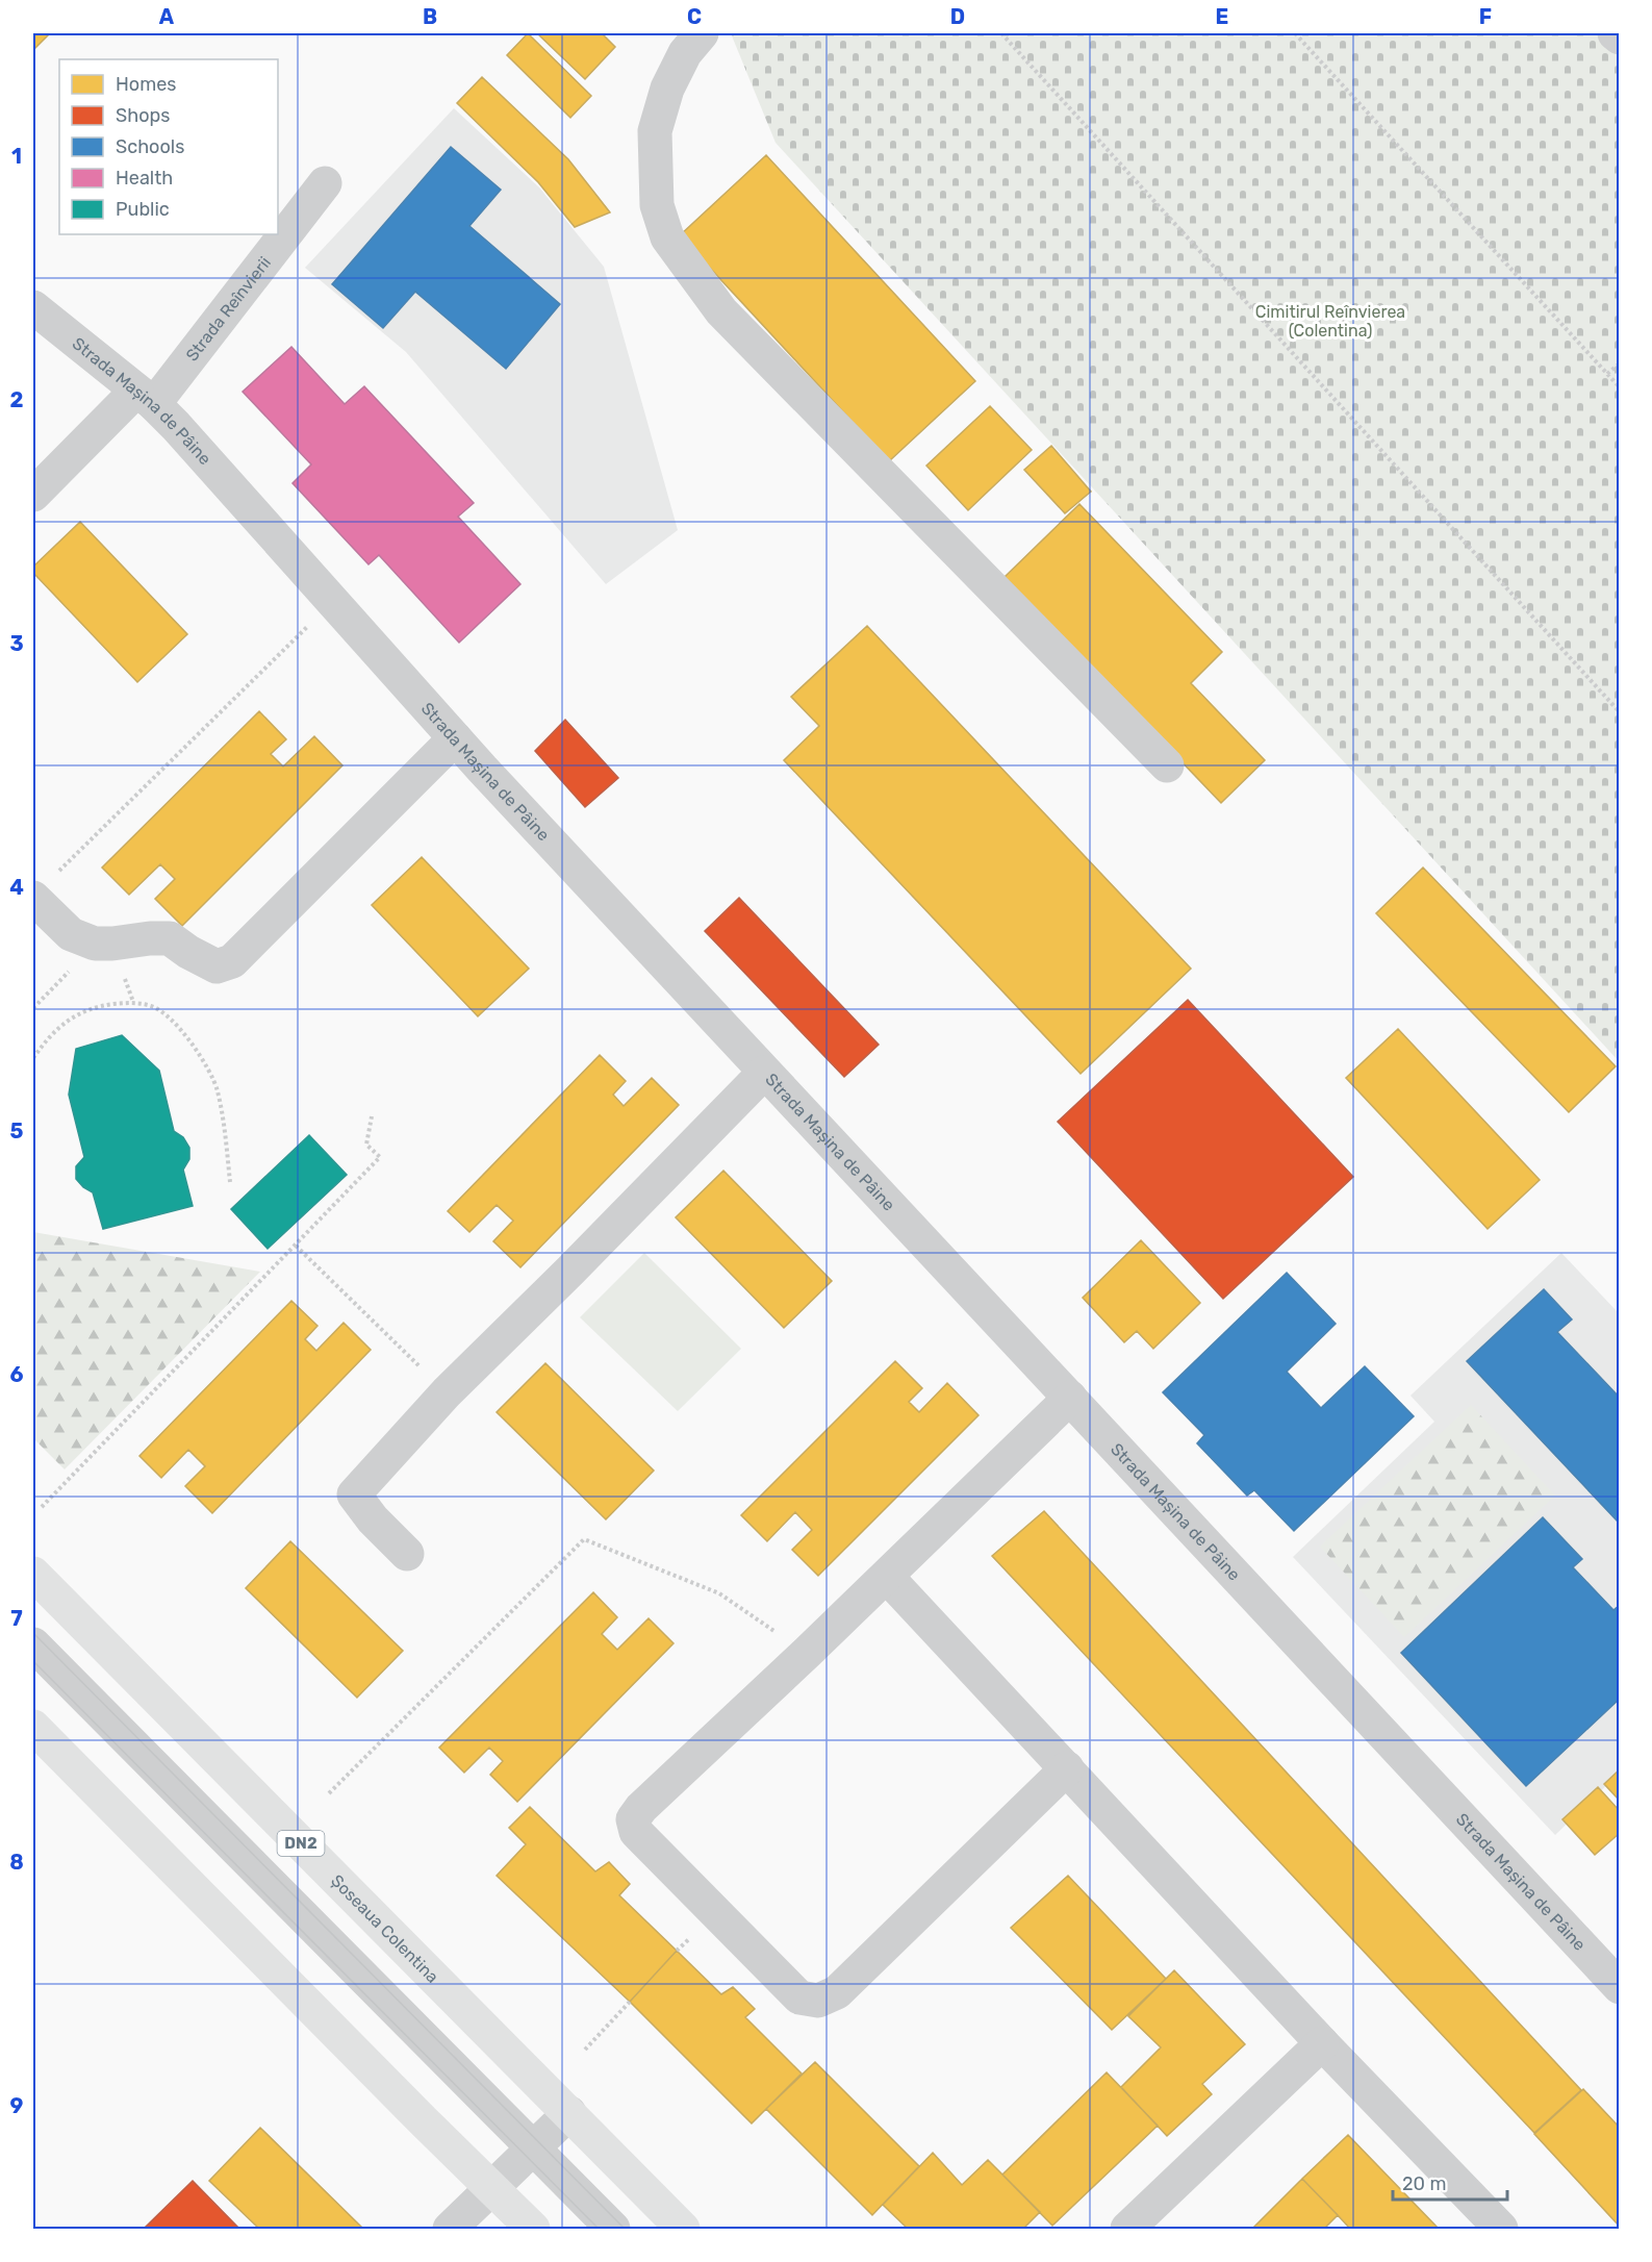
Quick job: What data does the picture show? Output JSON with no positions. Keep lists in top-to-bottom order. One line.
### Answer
{"streets":{"main road":["DN2","Șoseaua Colentina"],"street":["Strada Reînvierii","Strada Mașina de Pâine"]},"crossings":[["Strada Reînvierii","Strada Mașina de Pâine"]],"parks":["Cimitirul Reînvierea (Colentina)"],"legend":["Homes","Shops","Schools","Health","Public"],"scale_bar":"20 m","grid":{"columns":["A","B","C","D","E","F"],"rows":["1","2","3","4","5","6","7","8","9"]}}
